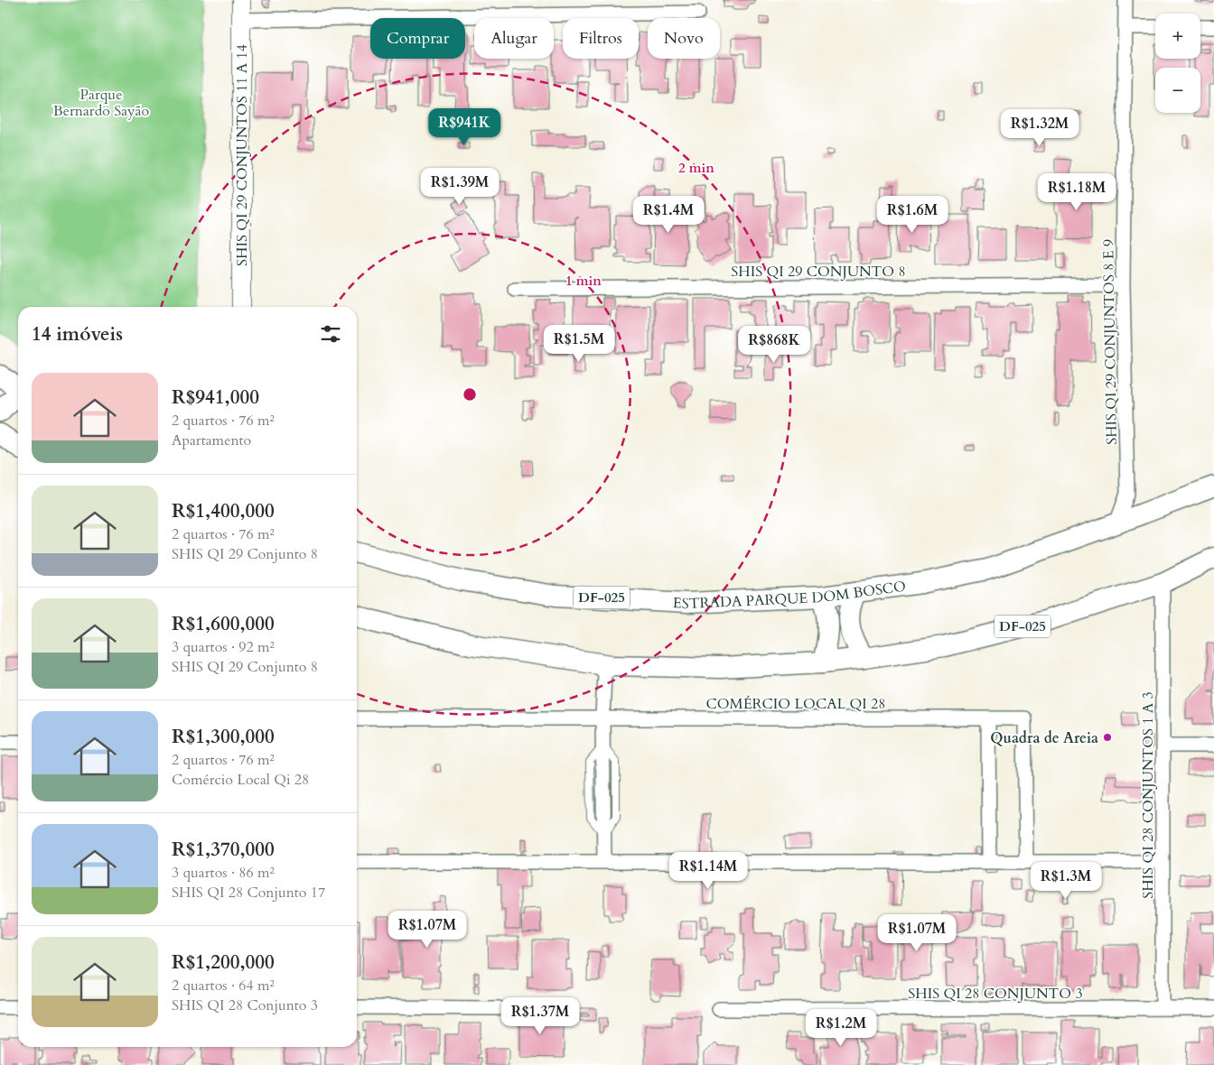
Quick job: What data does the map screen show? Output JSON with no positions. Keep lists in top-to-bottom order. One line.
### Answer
{"streets":{"main road":["ESTRADA PARQUE DOM BOSCO","DF-025"],"street":["SHIS QI 29 CONJUNTOS 11 A 14","SHIS QI 29 CONJUNTO 8","SHIS QI 29 CONJUNTOS 8 E 9","COMÉRCIO LOCAL QI 28","SHIS QI 28 CONJUNTOS 1 A 3","SHIS QI 28 CONJUNTO 3"]},"crossings":[["SHIS QI 29 CONJUNTO 8","SHIS QI 29 CONJUNTOS 8 E 9"],["SHIS QI 29 CONJUNTOS 8 E 9","ESTRADA PARQUE DOM BOSCO"],["DF-025","SHIS QI 28 CONJUNTOS 1 A 3"],["SHIS QI 28 CONJUNTOS 1 A 3","SHIS QI 28 CONJUNTO 3"]],"parks":["Parque Bernardo Sayão"],"places":["Quadra de Areia"],"page":{"map_buttons":["+","−"],"chip":["Comprar","Alugar","Filtros","Novo"],"price":["R$941K","R$1.32M","R$1.39M","R$1.18M","R$1.4M","R$1.6M","R$1.5M","R$868K","R$1.14M","R$1.3M","R$1.07M","R$1.07M","R$1.37M","R$1.2M"],"heading":"14 imóveis","list":[{"name":"R$941,000","note":"2 quartos · 76 m² · Apartamento"},{"name":"R$1,400,000","note":"2 quartos · 76 m² · SHIS QI 29 Conjunto 8"},{"name":"R$1,600,000","note":"3 quartos · 92 m² · SHIS QI 29 Conjunto 8"},{"name":"R$1,300,000","note":"2 quartos · 76 m² · Comércio Local Qi 28"},{"name":"R$1,370,000","note":"3 quartos · 86 m² · SHIS QI 28 Conjunto 17"},{"name":"R$1,200,000","note":"2 quartos · 64 m² · SHIS QI 28 Conjunto 3"}]},"rings":["2 min","1 min"]}
